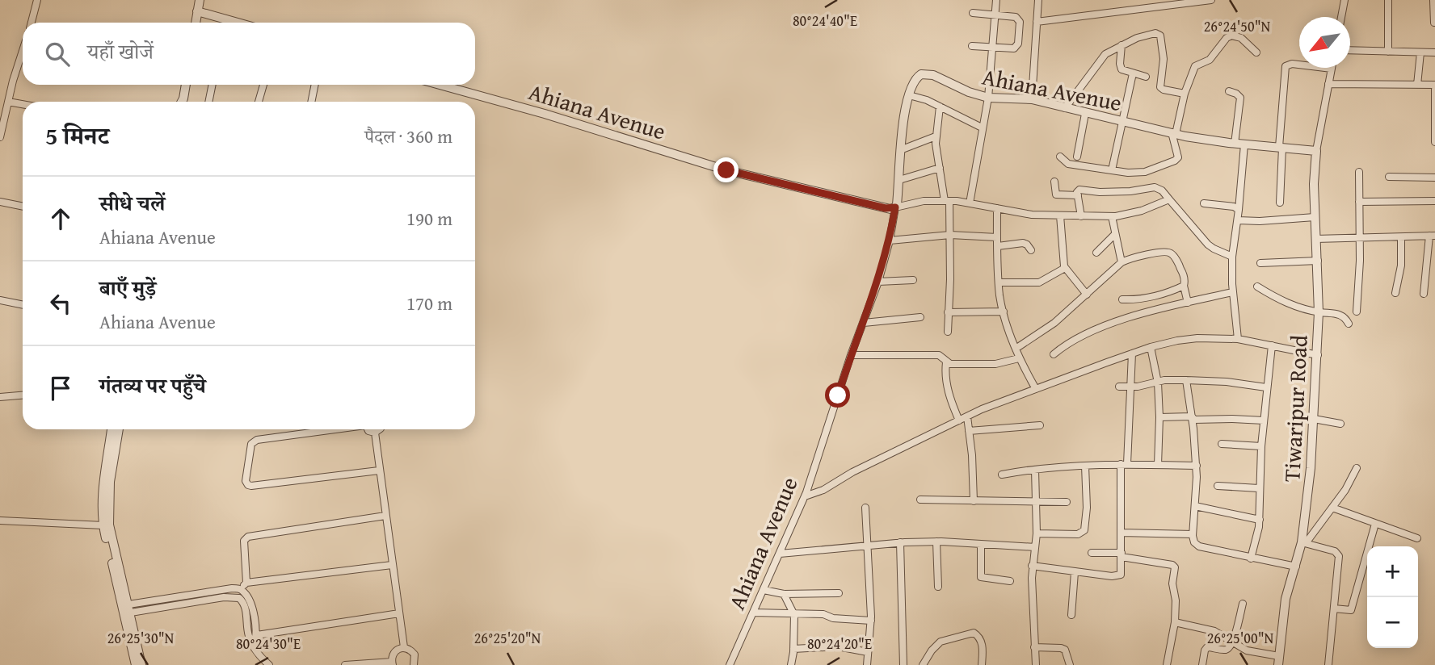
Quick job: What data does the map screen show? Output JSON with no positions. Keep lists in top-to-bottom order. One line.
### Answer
{"streets":{"street":["Ahiana Avenue","Tiwaripur Road"]},"crossings":[["Ahiana Avenue","Tiwaripur Road"]],"north":"bottom left","page":{"search":"यहाँ खोजें","heading":["5 मिनट","पैदल · 360 m"],"list":[["सीधे चलें","Ahiana Avenue","190 m"],["बाएँ मुड़ें","Ahiana Avenue","170 m"],"गंतव्य पर पहुँचे"],"map_buttons":["+","−"]},"coordinates":["80°24'40\"E","26°24'50\"N","26°25'30\"N","26°25'20\"N","26°25'00\"N","80°24'30\"E","80°24'20\"E"]}
